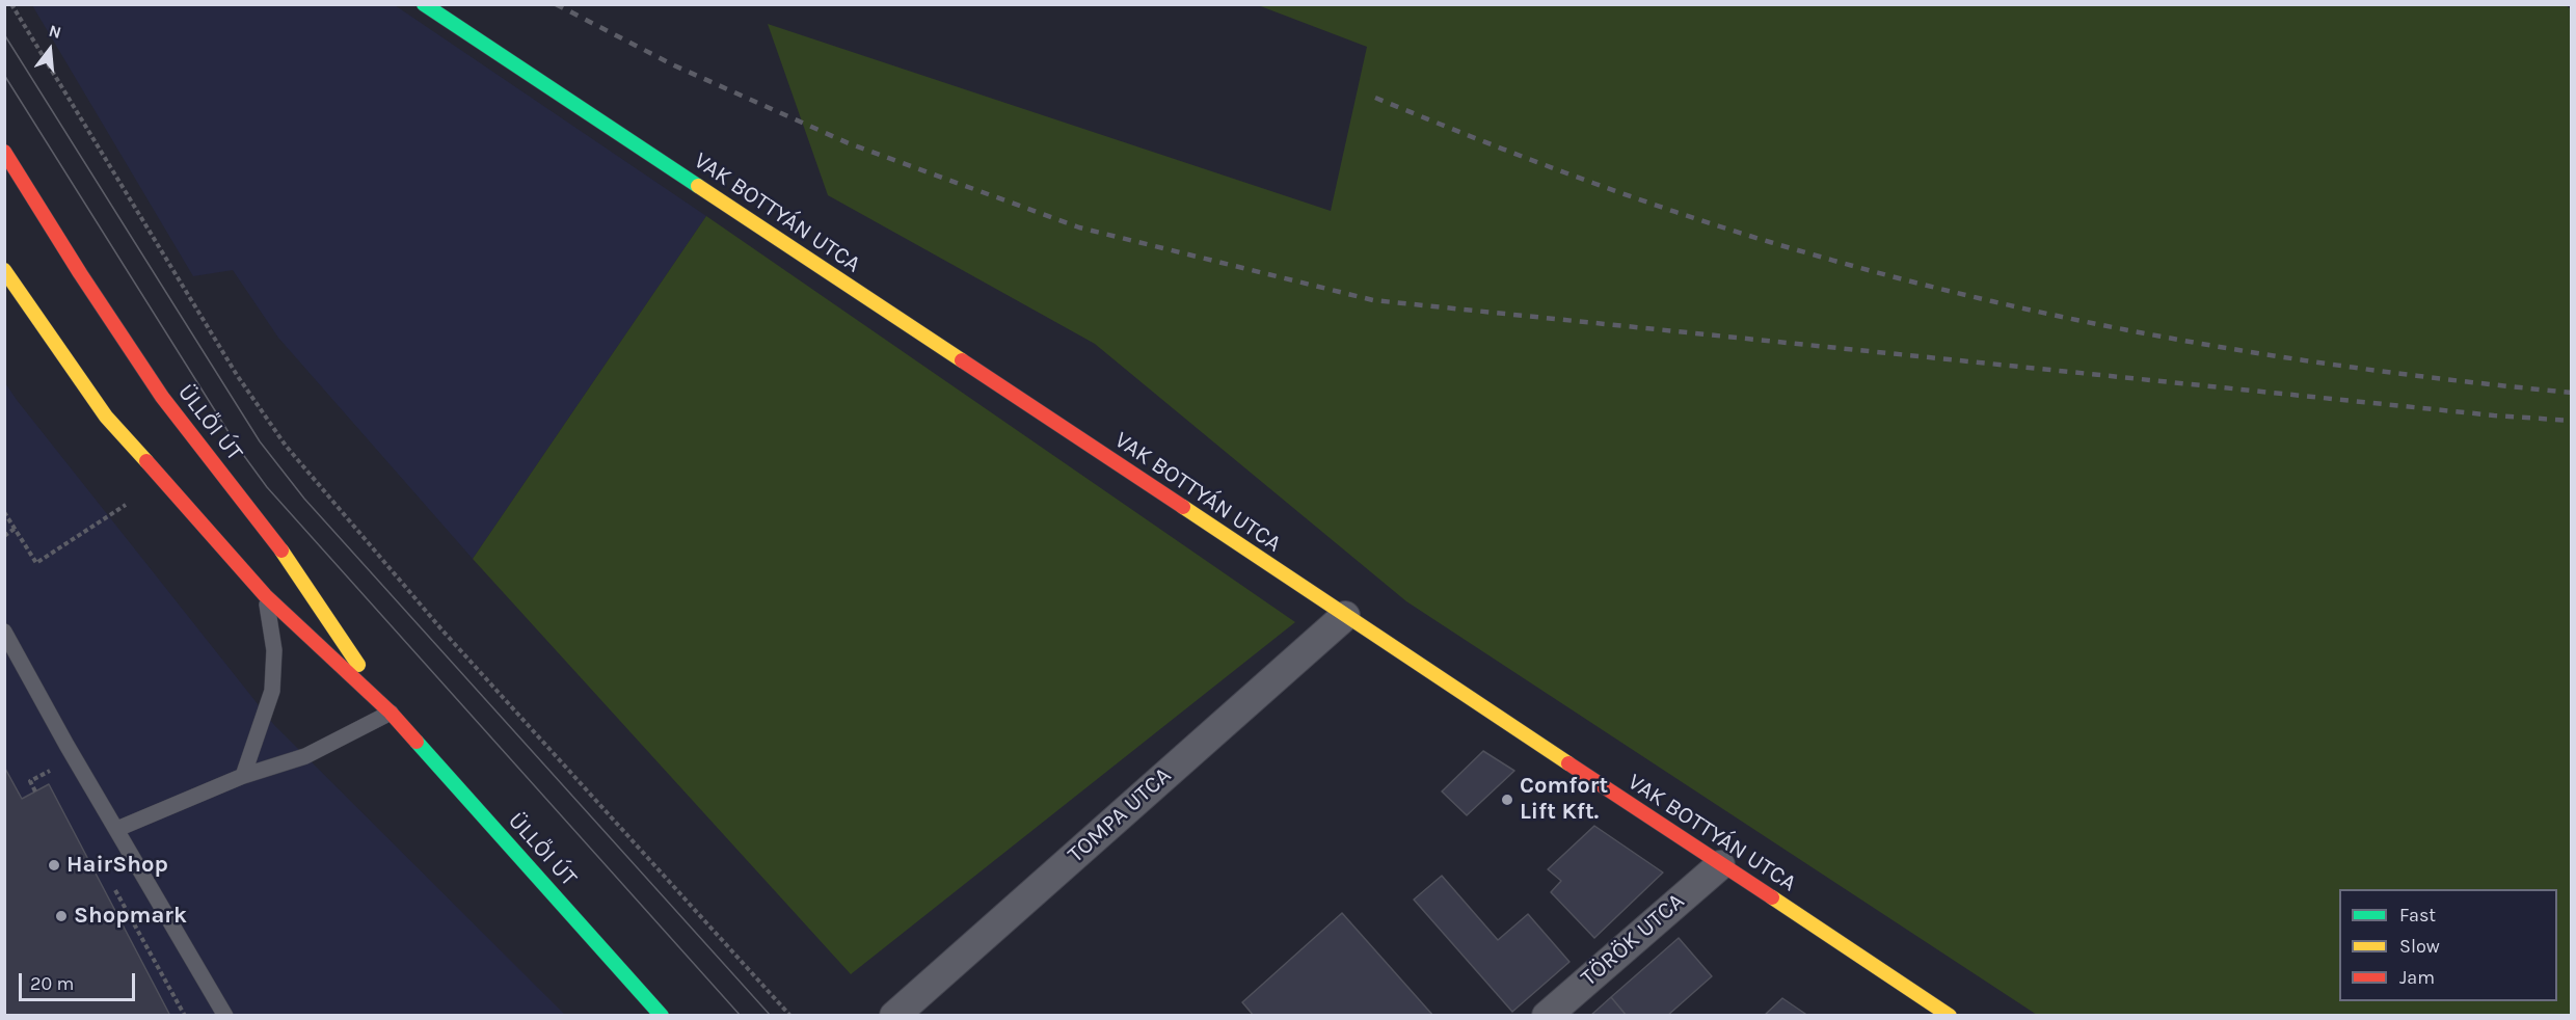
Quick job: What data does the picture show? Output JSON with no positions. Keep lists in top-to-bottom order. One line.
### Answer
{"streets":{"street":["VAK BOTTYÁN UTCA","ÜLLŐI ÚT","TOMPA UTCA","TÖRÖK UTCA"]},"crossings":[["VAK BOTTYÁN UTCA","TOMPA UTCA"],["VAK BOTTYÁN UTCA","TÖRÖK UTCA"]],"places":["Comfort Lift Kft.","HairShop","Shopmark"],"legend":["Fast","Slow","Jam"],"scale_bar":"20 m","north":"top"}
